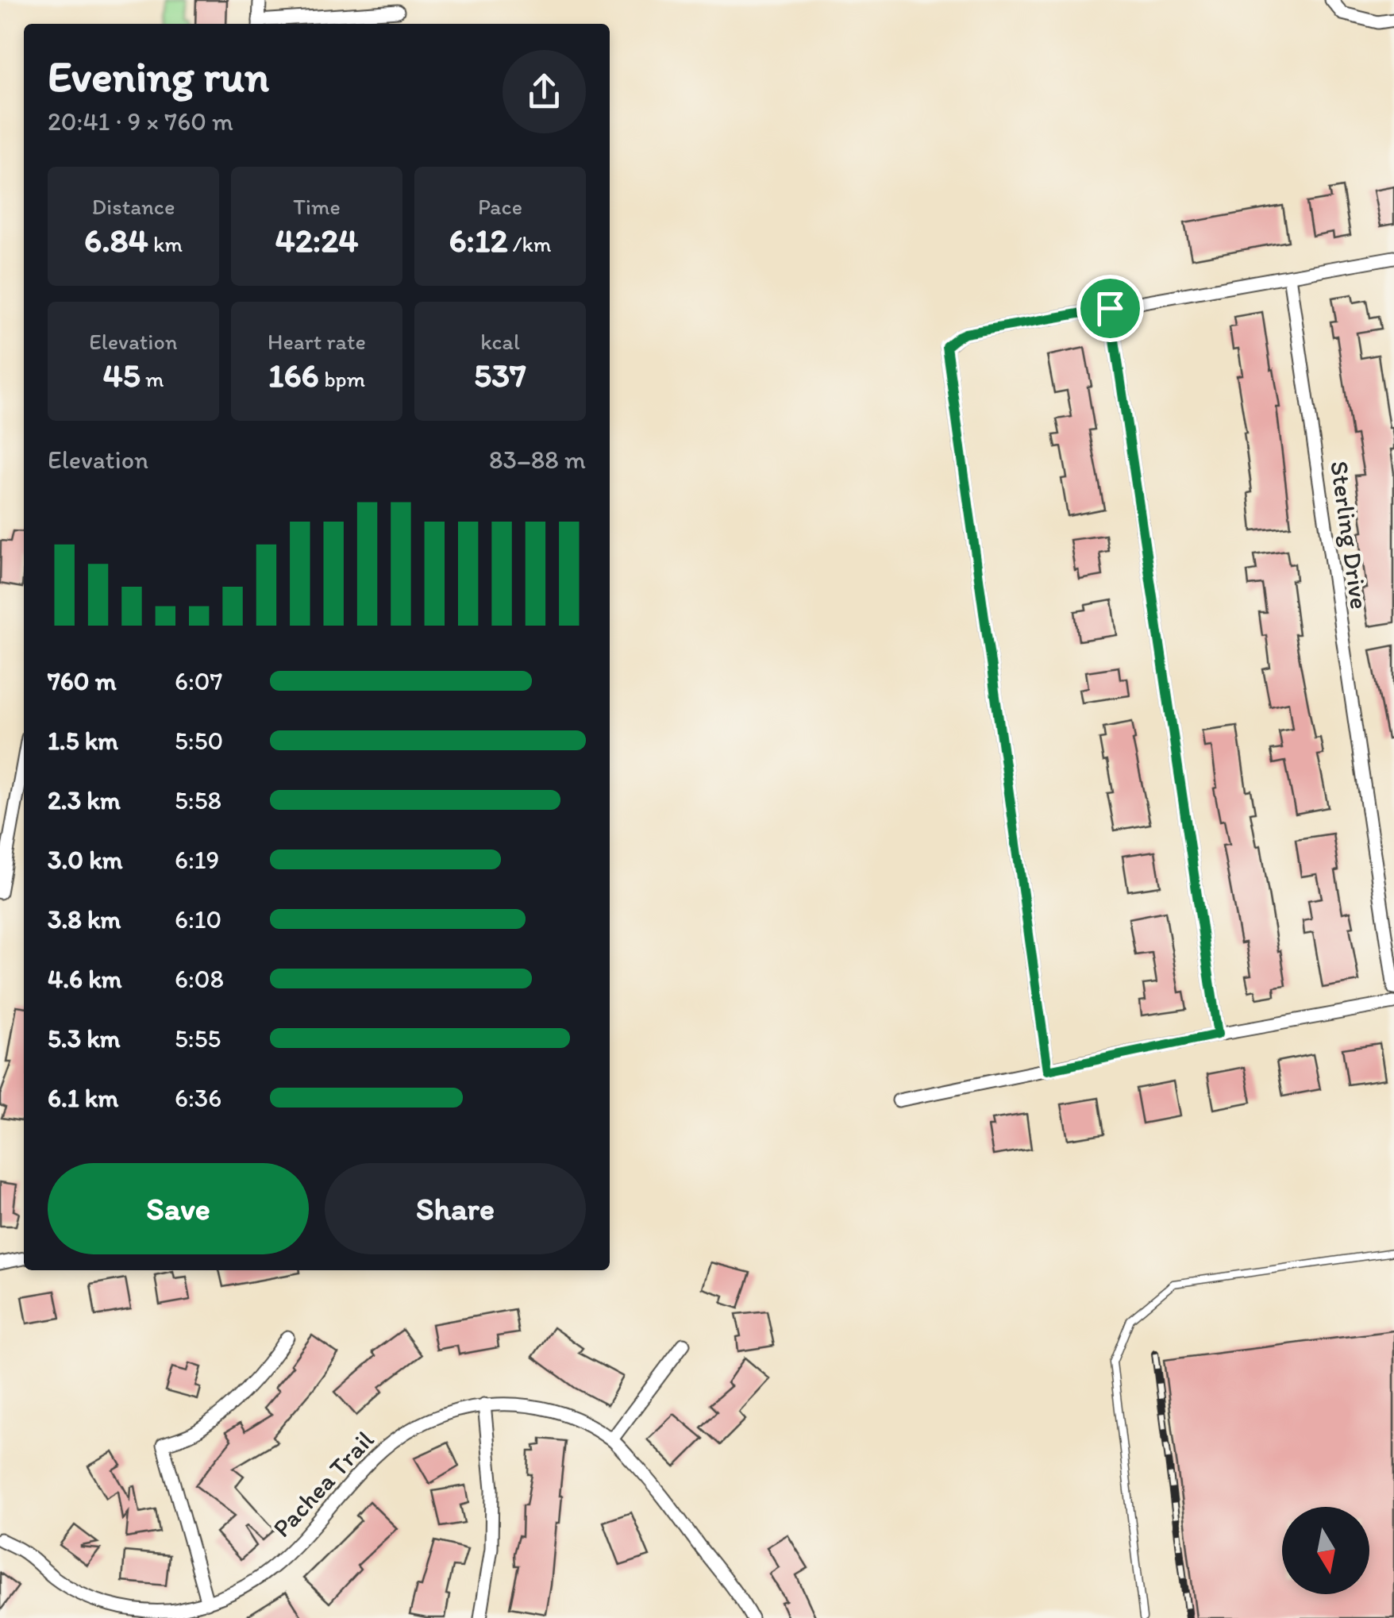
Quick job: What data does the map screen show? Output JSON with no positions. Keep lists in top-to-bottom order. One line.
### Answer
{"streets":{"street":["Sterling Drive","Pachea Trail"]},"north":"bottom","page":{"heading":["Evening run","20:41 · 9 × 760 m"],"stats":[["Distance","6.84 km"],["Time","42:24"],["Pace","6:12 /km"],["Elevation","45 m"],["Heart rate","166 bpm"],["kcal","537"]],"chart":["Elevation","83–88 m"],"list":[{"name":"760 m","note":"6:07"},{"name":"1.5 km","note":"5:50"},{"name":"2.3 km","note":"5:58"},{"name":"3.0 km","note":"6:19"},{"name":"3.8 km","note":"6:10"},{"name":"4.6 km","note":"6:08"},{"name":"5.3 km","note":"5:55"},{"name":"6.1 km","note":"6:36"}],"buttons":["Save","Share"]}}
